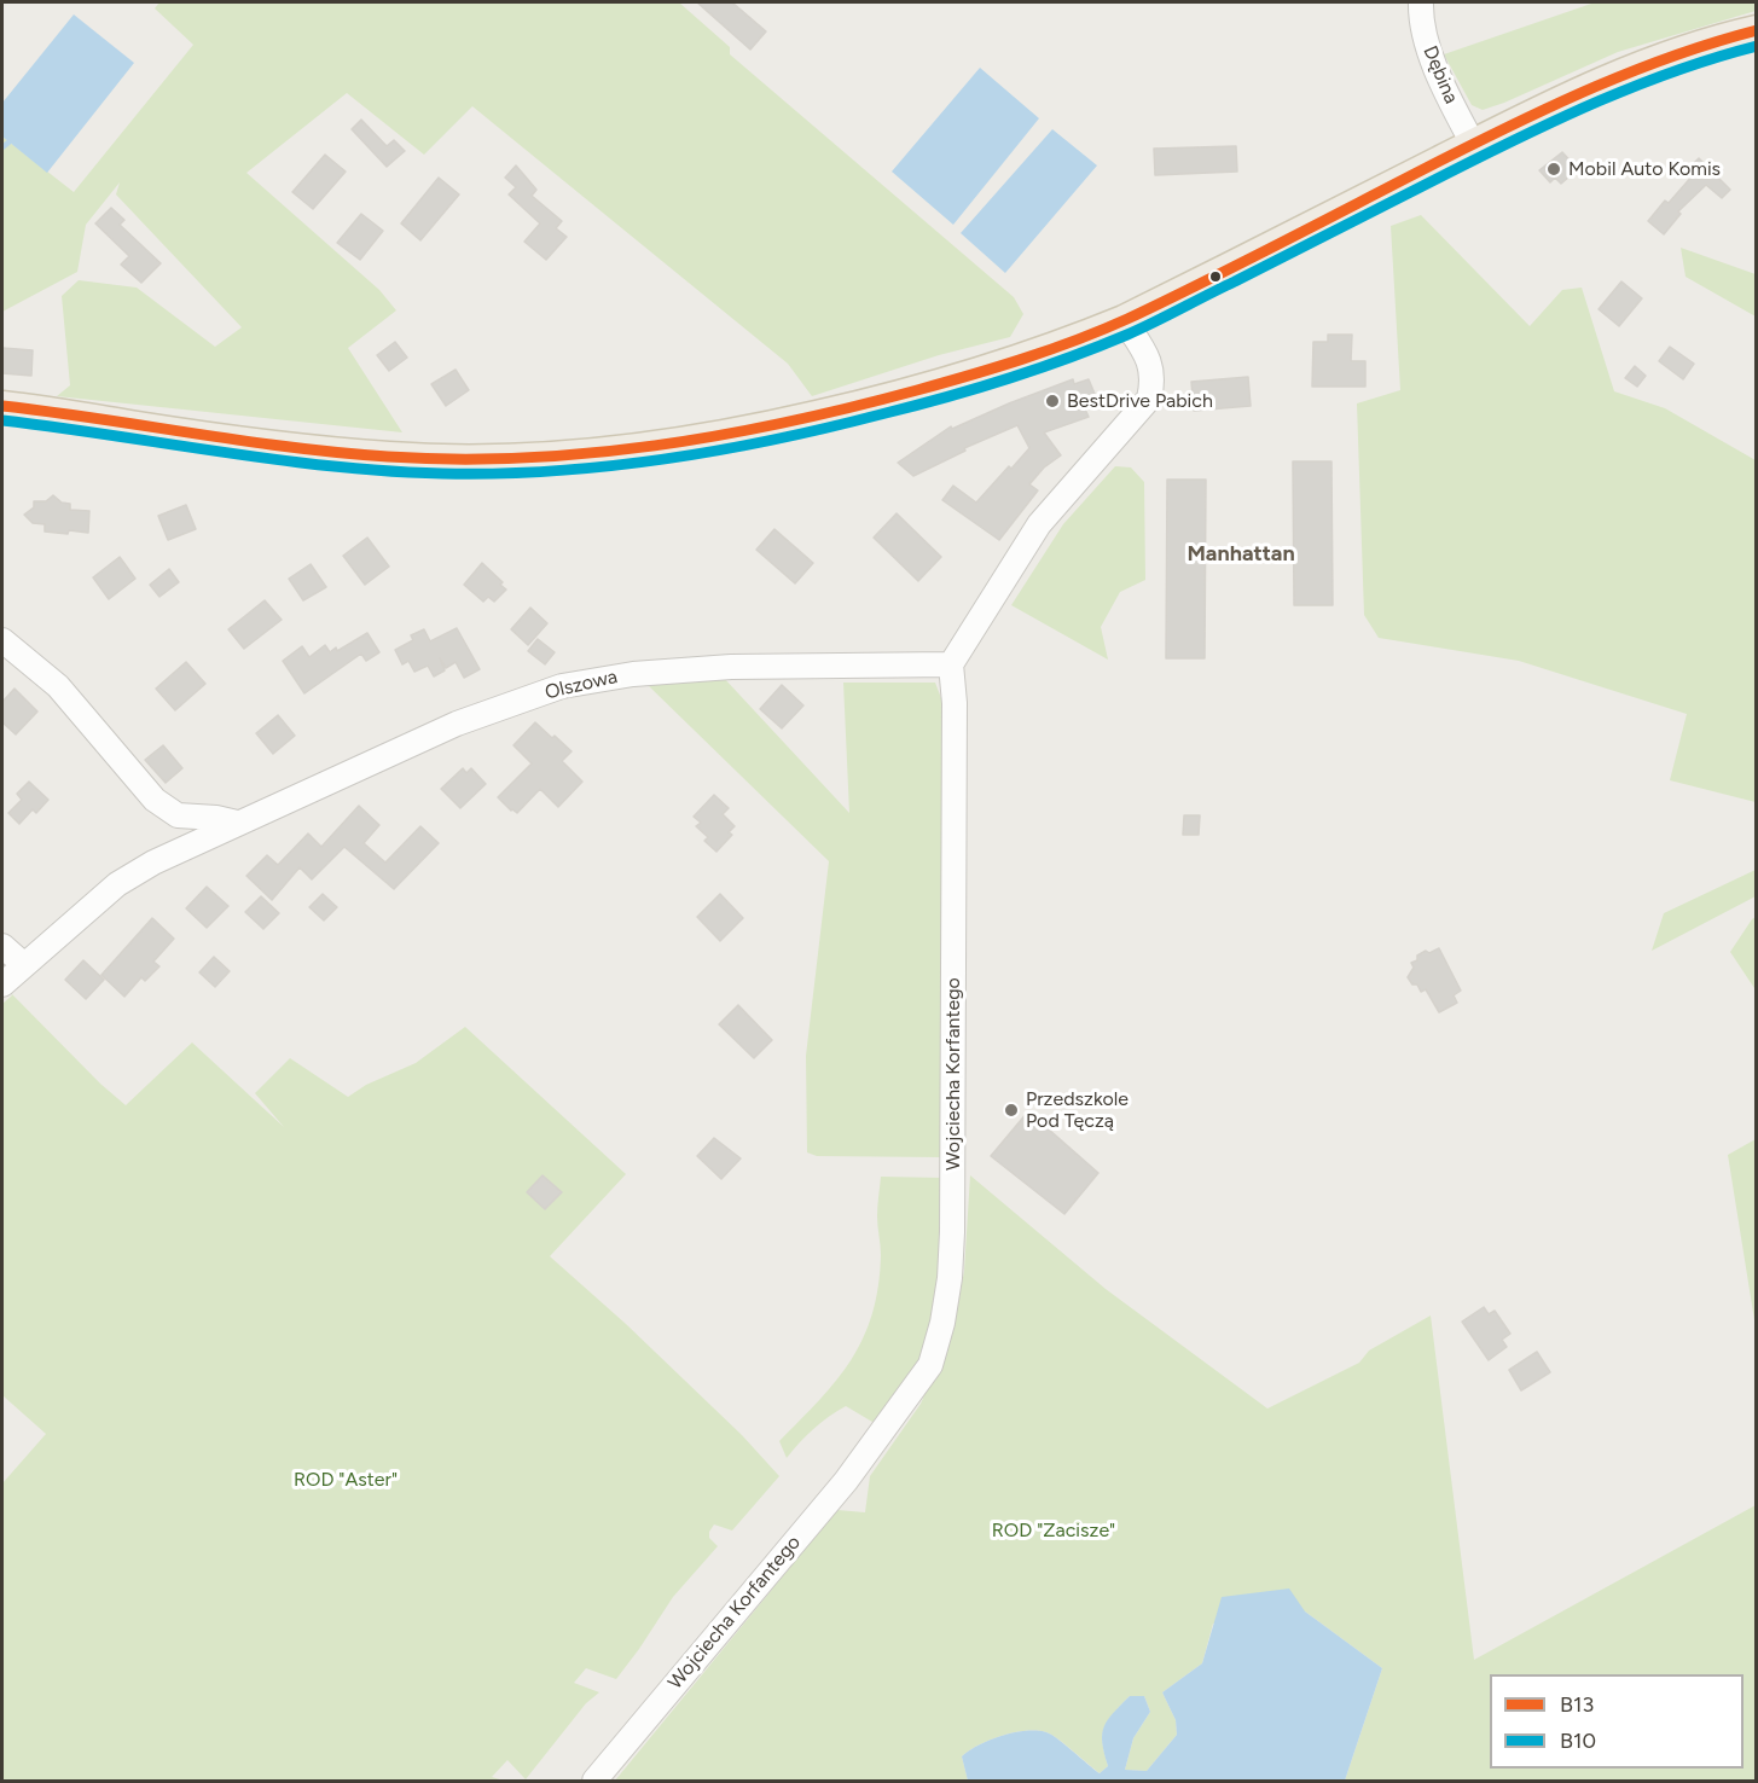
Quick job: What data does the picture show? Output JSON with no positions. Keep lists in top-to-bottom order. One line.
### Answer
{"streets":{"street":["Dębina","Olszowa","Wojciecha Korfantego"]},"crossings":[["Olszowa","Wojciecha Korfantego"]],"districts":["Manhattan"],"parks":["ROD \"Aster\"","ROD \"Zacisze\""],"places":["Mobil Auto Komis","BestDrive Pabich","Przedszkole Pod Tęczą"],"lines":["transit line B13","transit line B10"],"legend":["B13","B10"]}
